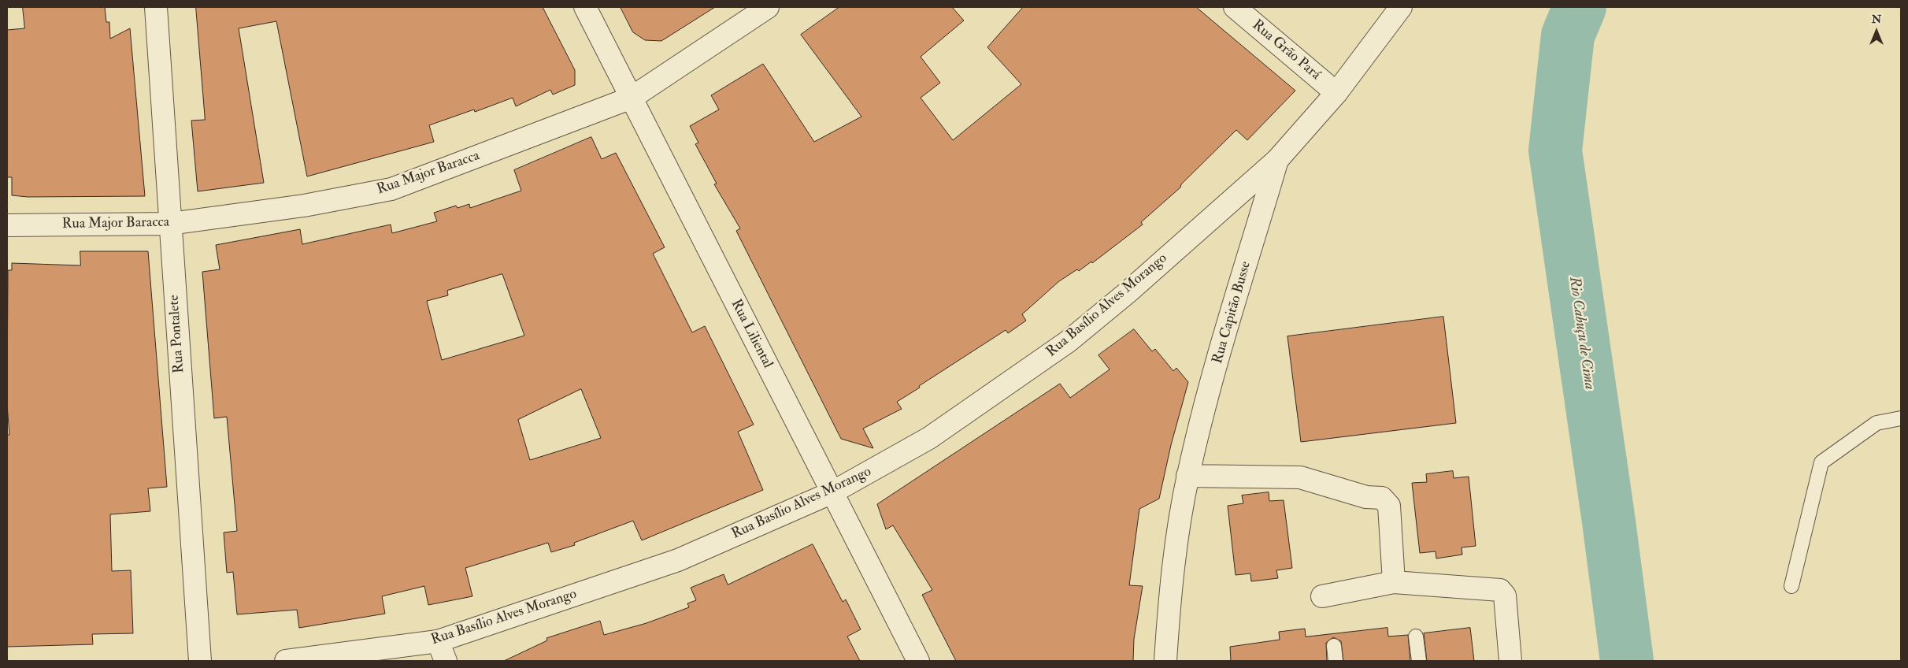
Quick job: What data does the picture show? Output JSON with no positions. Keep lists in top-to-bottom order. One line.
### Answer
{"streets":{"street":["Rua Grão Pará","Rua Major Baracca","Rua Basílio Alves Morango","Rua Capitão Busse","Rua Pontalete","Rua Liliental"]},"crossings":[["Rua Grão Pará","Rua Capitão Busse"],["Rua Major Baracca","Rua Pontalete"],["Rua Major Baracca","Rua Liliental"],["Rua Basílio Alves Morango","Rua Capitão Busse"],["Rua Basílio Alves Morango","Rua Liliental"]],"water":["Rio Cabuçu de Cima"],"north":"top"}
